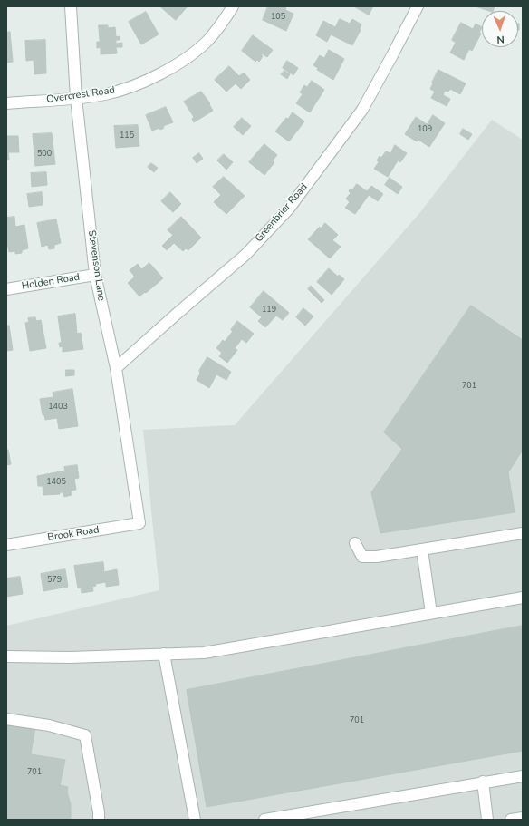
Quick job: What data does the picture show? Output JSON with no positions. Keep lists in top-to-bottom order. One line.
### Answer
{"streets":{"street":["Overcrest Road","Greenbrier Road","Stevenson Lane","Holden Road","Brook Road"]},"crossings":[["Overcrest Road","Stevenson Lane"],["Greenbrier Road","Stevenson Lane"],["Stevenson Lane","Holden Road"],["Stevenson Lane","Brook Road"]],"house_numbers":["105","109","115","500","119","701","1403","1405","579","701","701"],"north":"bottom"}
